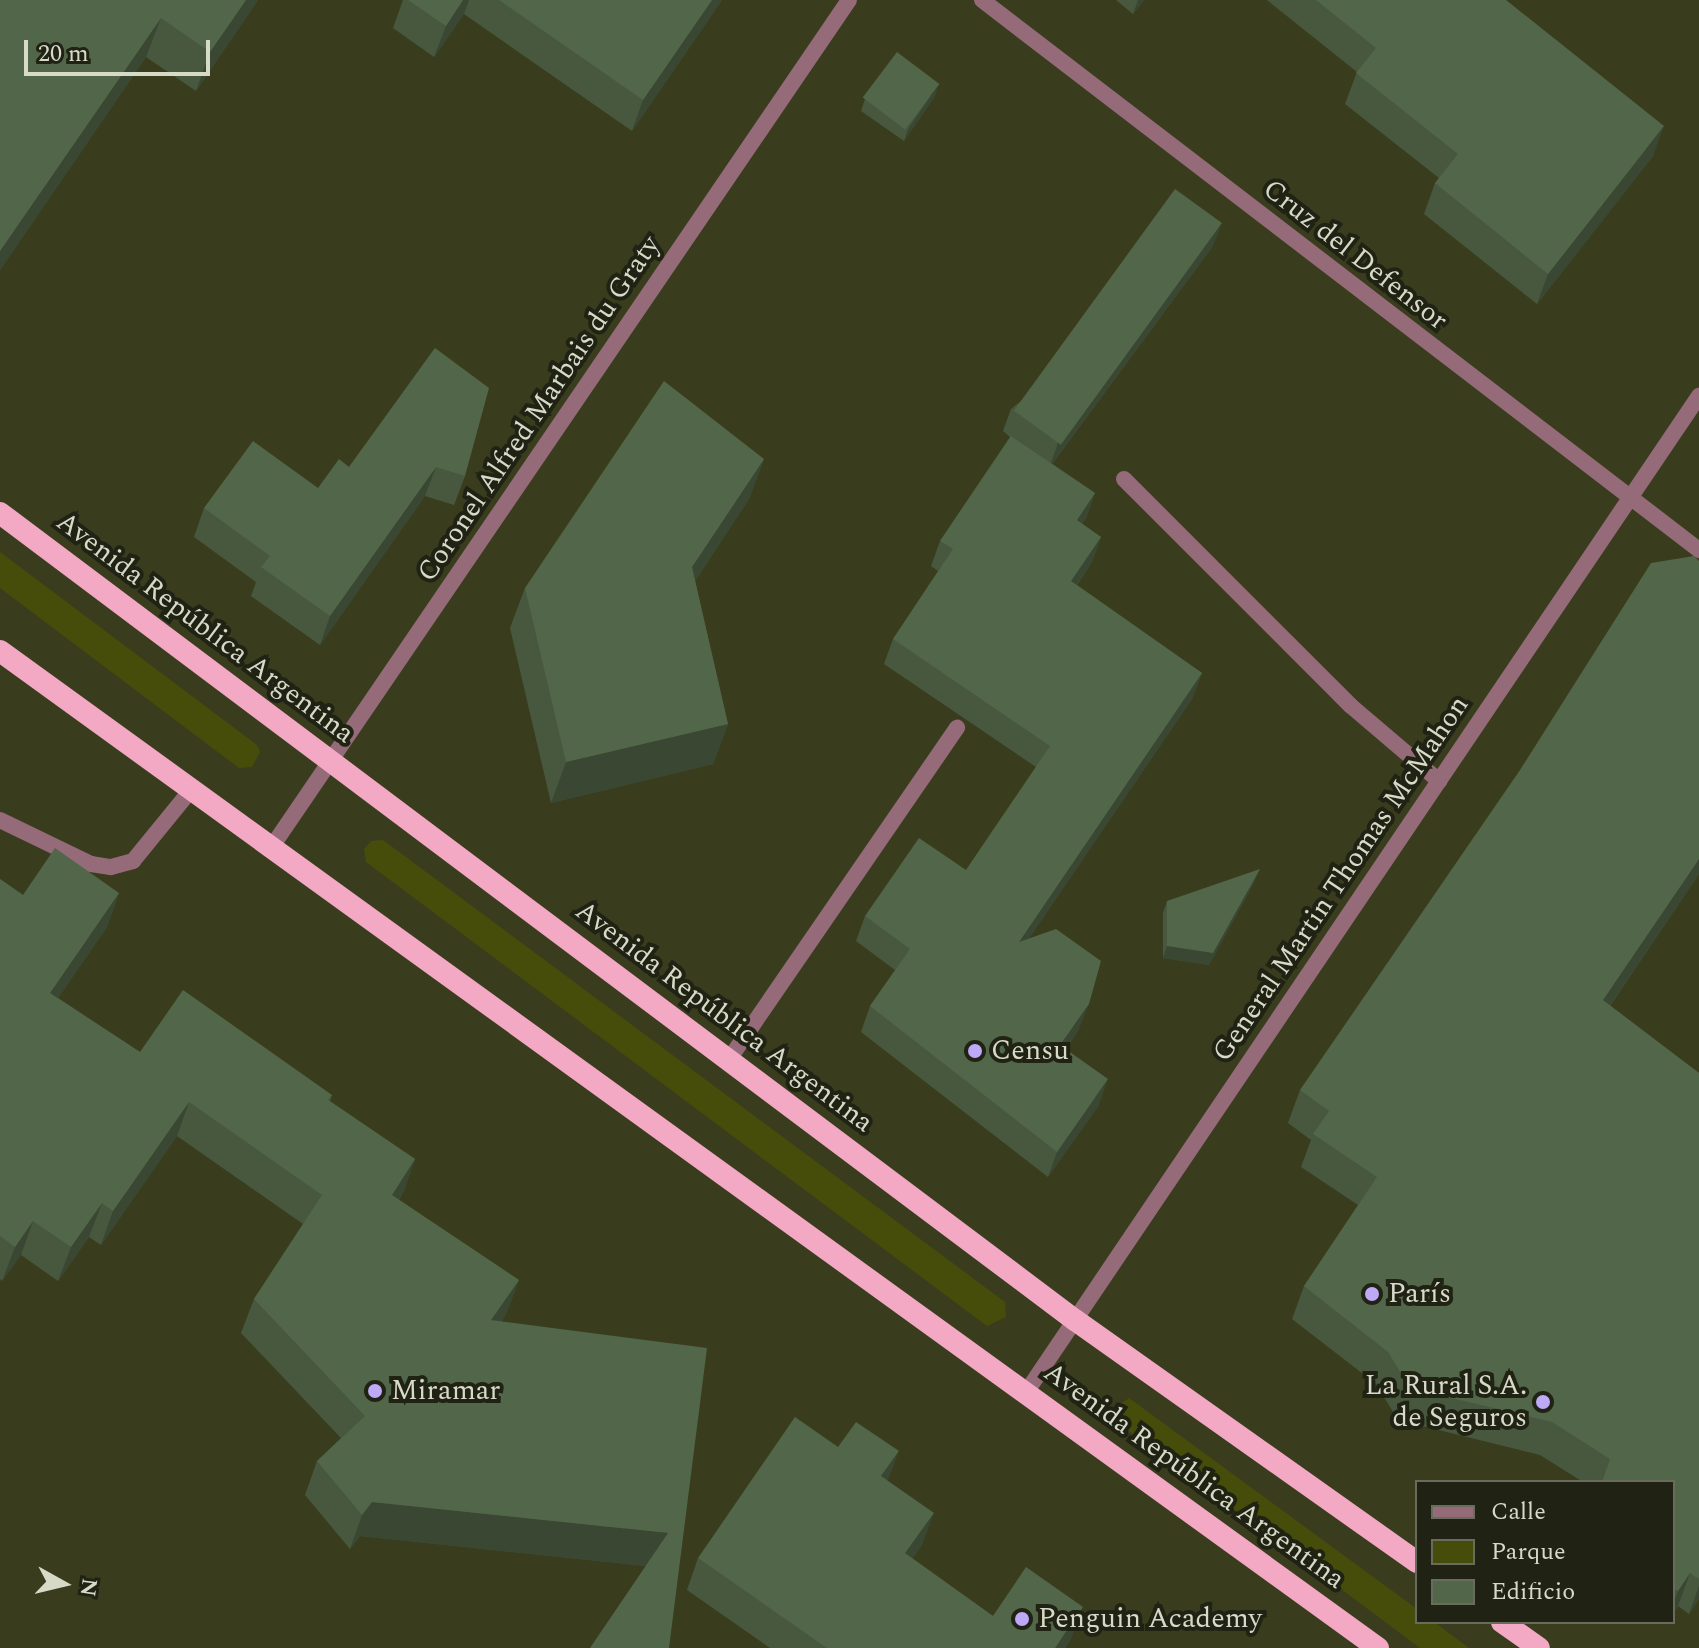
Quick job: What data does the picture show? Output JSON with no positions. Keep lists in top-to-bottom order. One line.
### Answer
{"streets":{"highway":["Avenida República Argentina"],"street":["Cruz del Defensor","Coronel Alfred Marbais du Graty","General Martin Thomas McMahon"]},"crossings":[["Cruz del Defensor","General Martin Thomas McMahon"],["Coronel Alfred Marbais du Graty","Avenida República Argentina"],["Avenida República Argentina","General Martin Thomas McMahon"]],"places":["Censu","París","Miramar","La Rural S.A. de Seguros","Penguin Academy"],"legend":["Calle","Parque","Edificio"],"scale_bar":"20 m","north":"right"}
